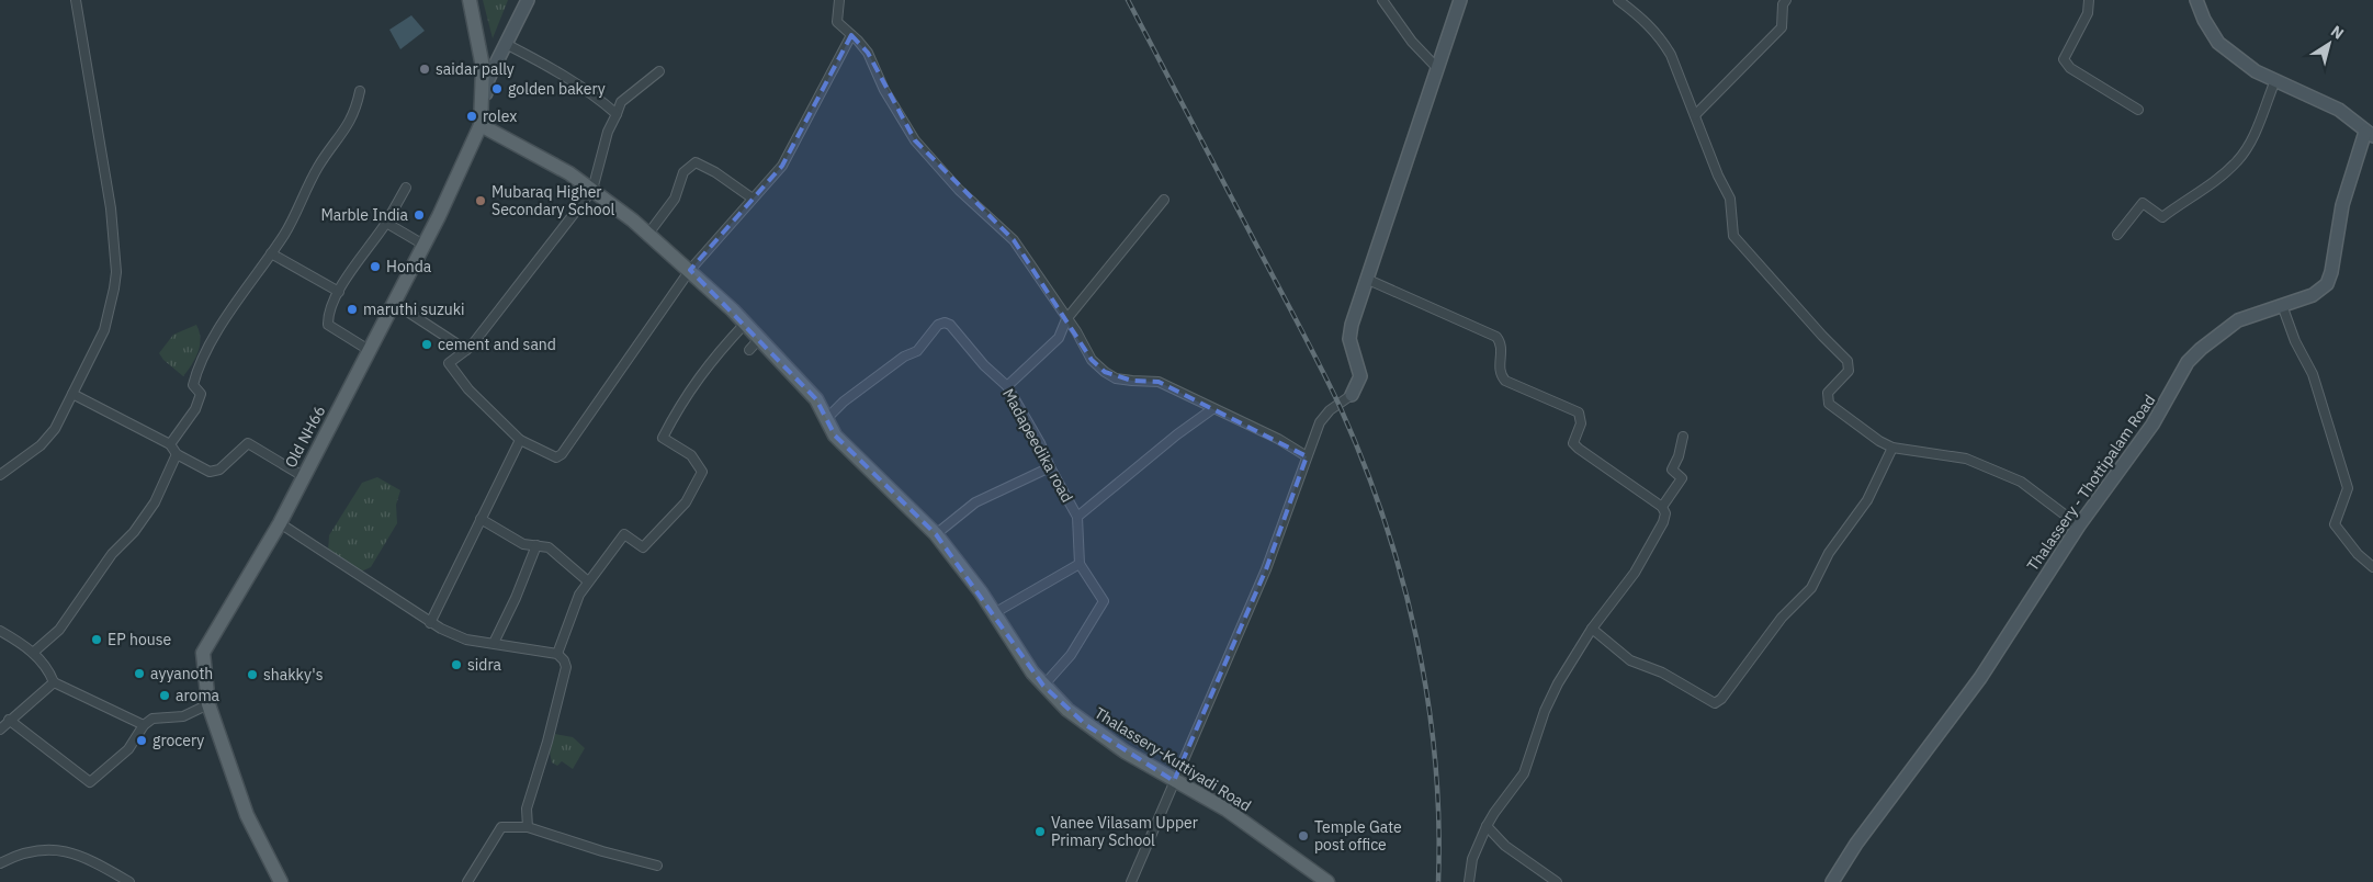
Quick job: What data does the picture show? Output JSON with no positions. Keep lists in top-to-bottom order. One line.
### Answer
{"streets":{"main road":["Old NH66","Thalassery - Thottipalam Road","Thalassery-Kuttiyadi Road"],"street":["Madapeedika road"]},"crossings":[["Old NH66","Thalassery-Kuttiyadi Road"],["Madapeedika road","Thalassery-Kuttiyadi Road"]],"places":["saidar pally","golden bakery","rolex","Mubaraq Higher Secondary School","Marble India","Honda","maruthi suzuki","cement and sand","EP house","sidra","ayyanoth","shakky's","aroma","grocery","Vanee Vilasam Upper Primary School","Temple Gate post office"],"north":"top right"}
